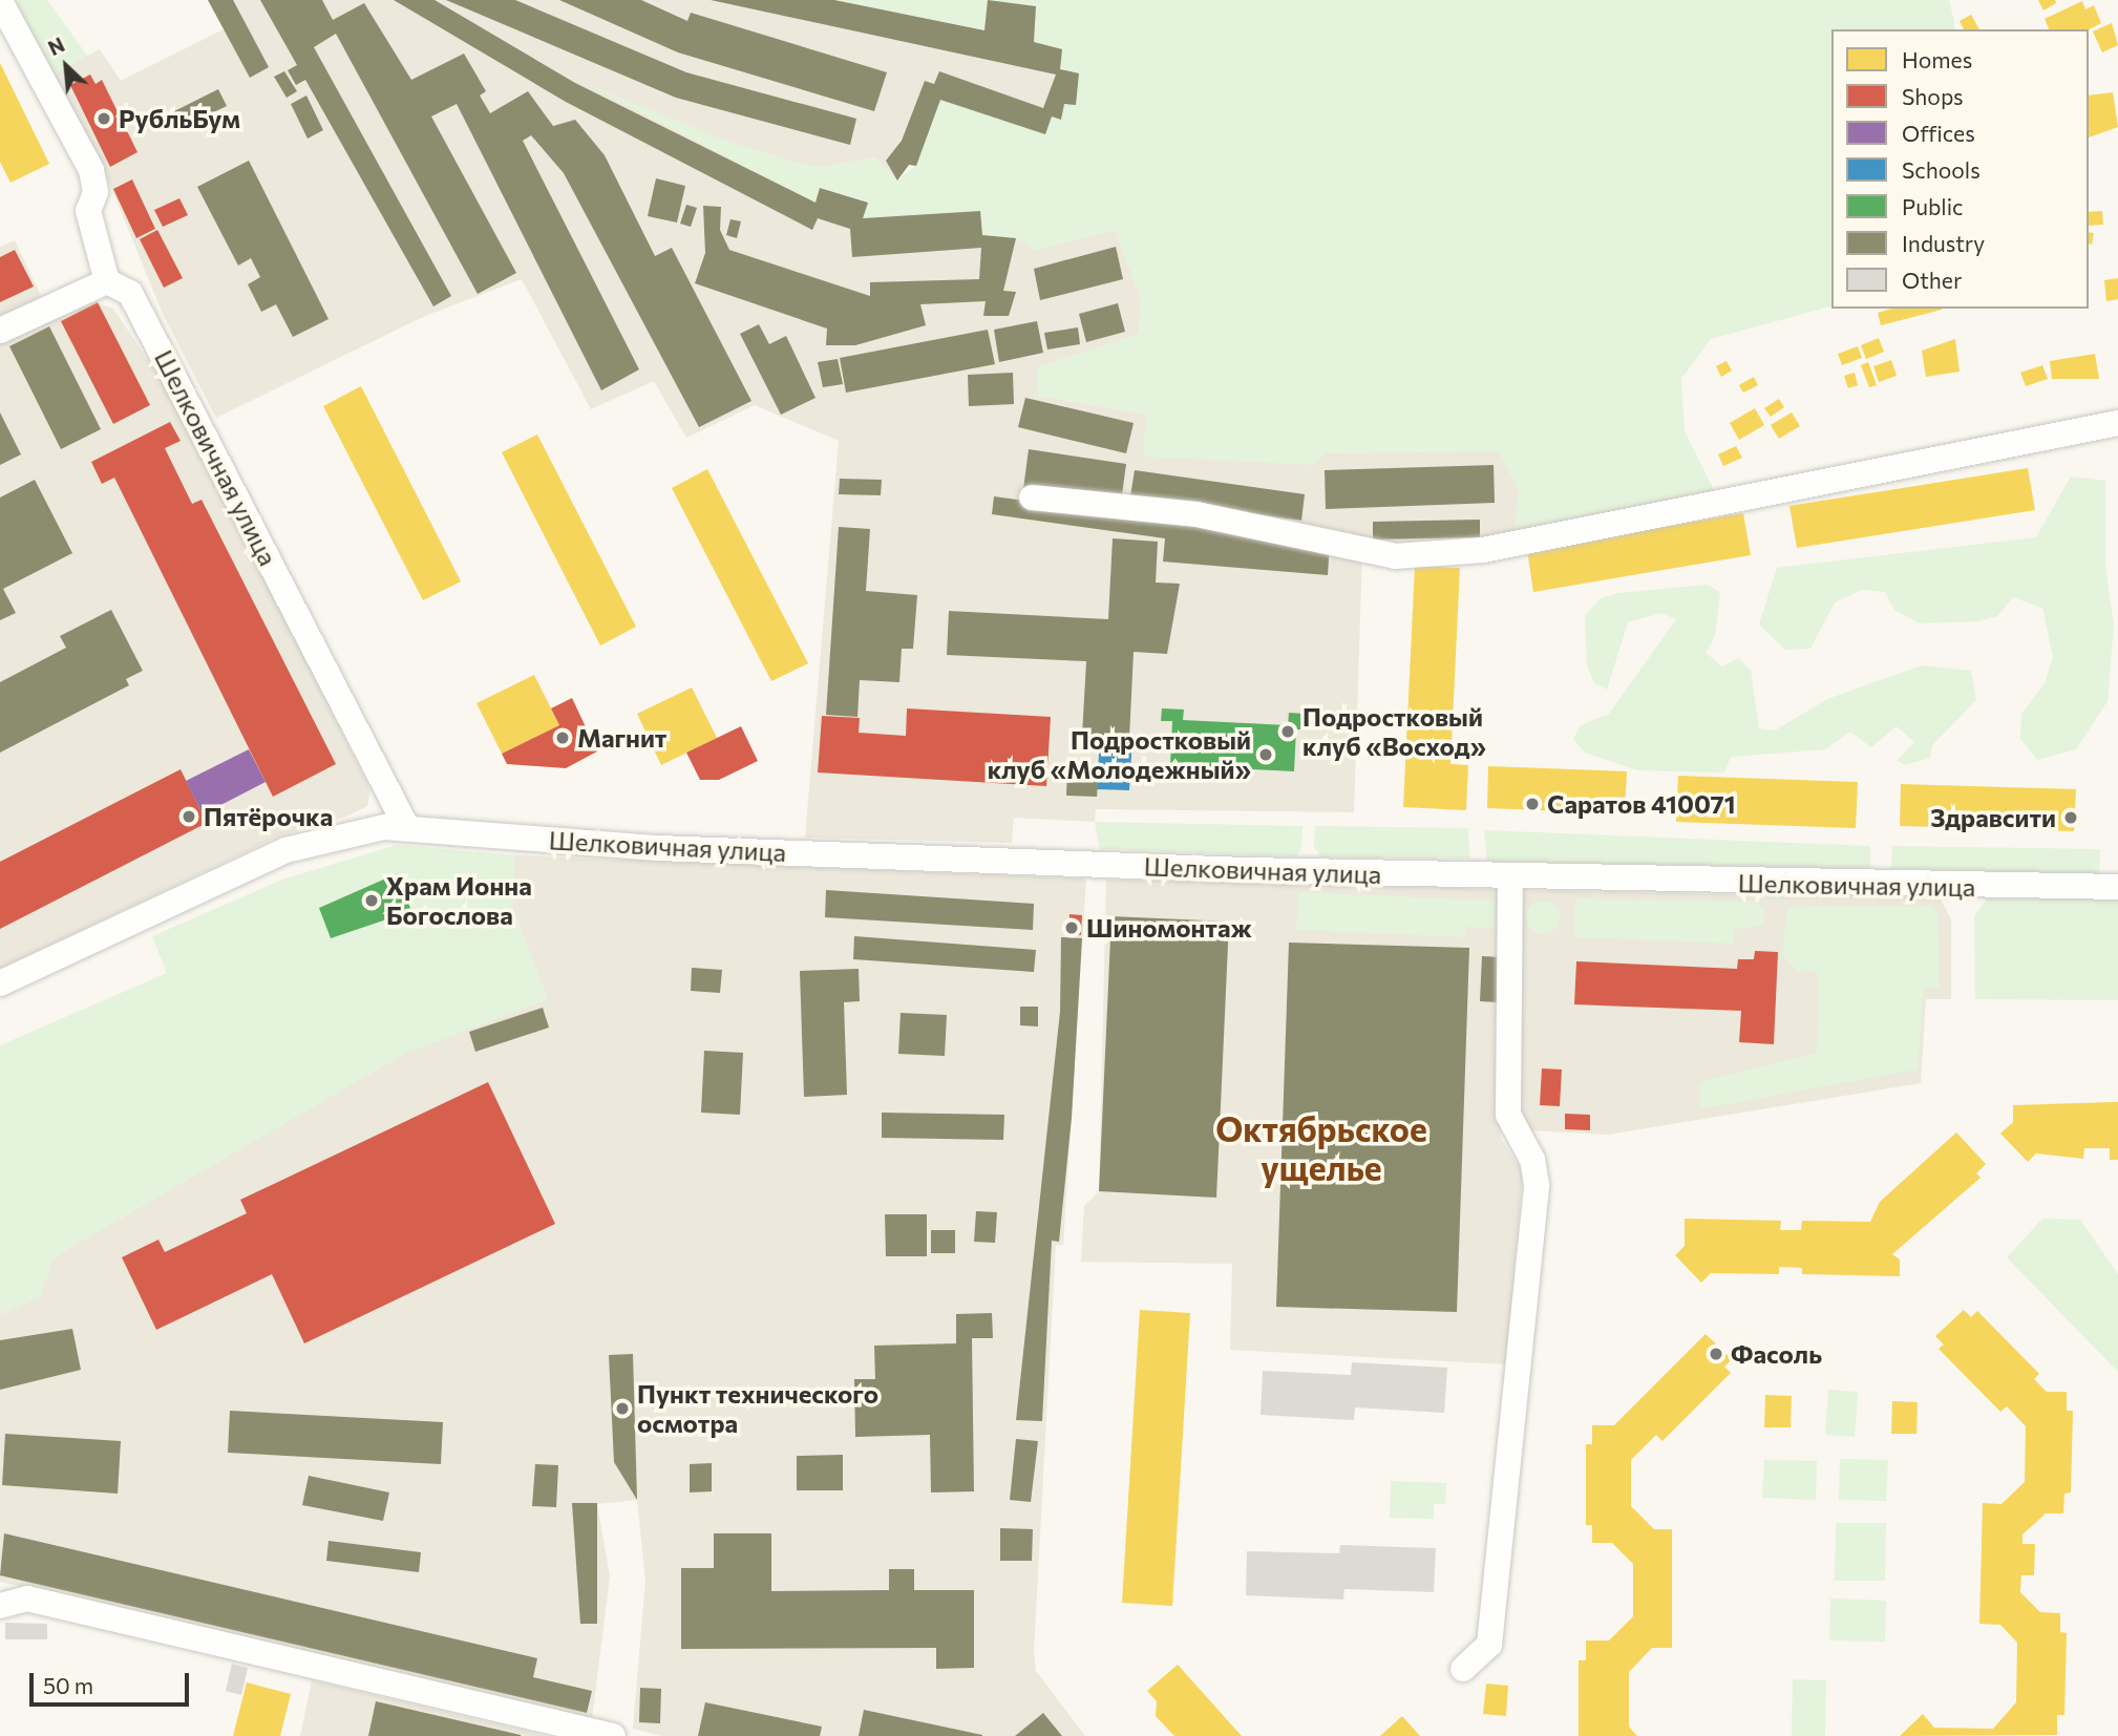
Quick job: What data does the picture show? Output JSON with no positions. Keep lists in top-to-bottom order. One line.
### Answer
{"streets":{"street":["Шелковичная улица"]},"districts":["Октябрьское ущелье"],"places":["РубльБум","Подростковый клуб «Восход»","Магнит","Подростковый клуб «Молодежный»","Саратов 410071","Пятёрочка","Здравсити","Храм Ионна Богослова","Шиномонтаж","Фасоль","Пункт технического осмотра"],"legend":["Homes","Shops","Offices","Schools","Public","Industry","Other"],"scale_bar":"50 m","north":"top left"}
